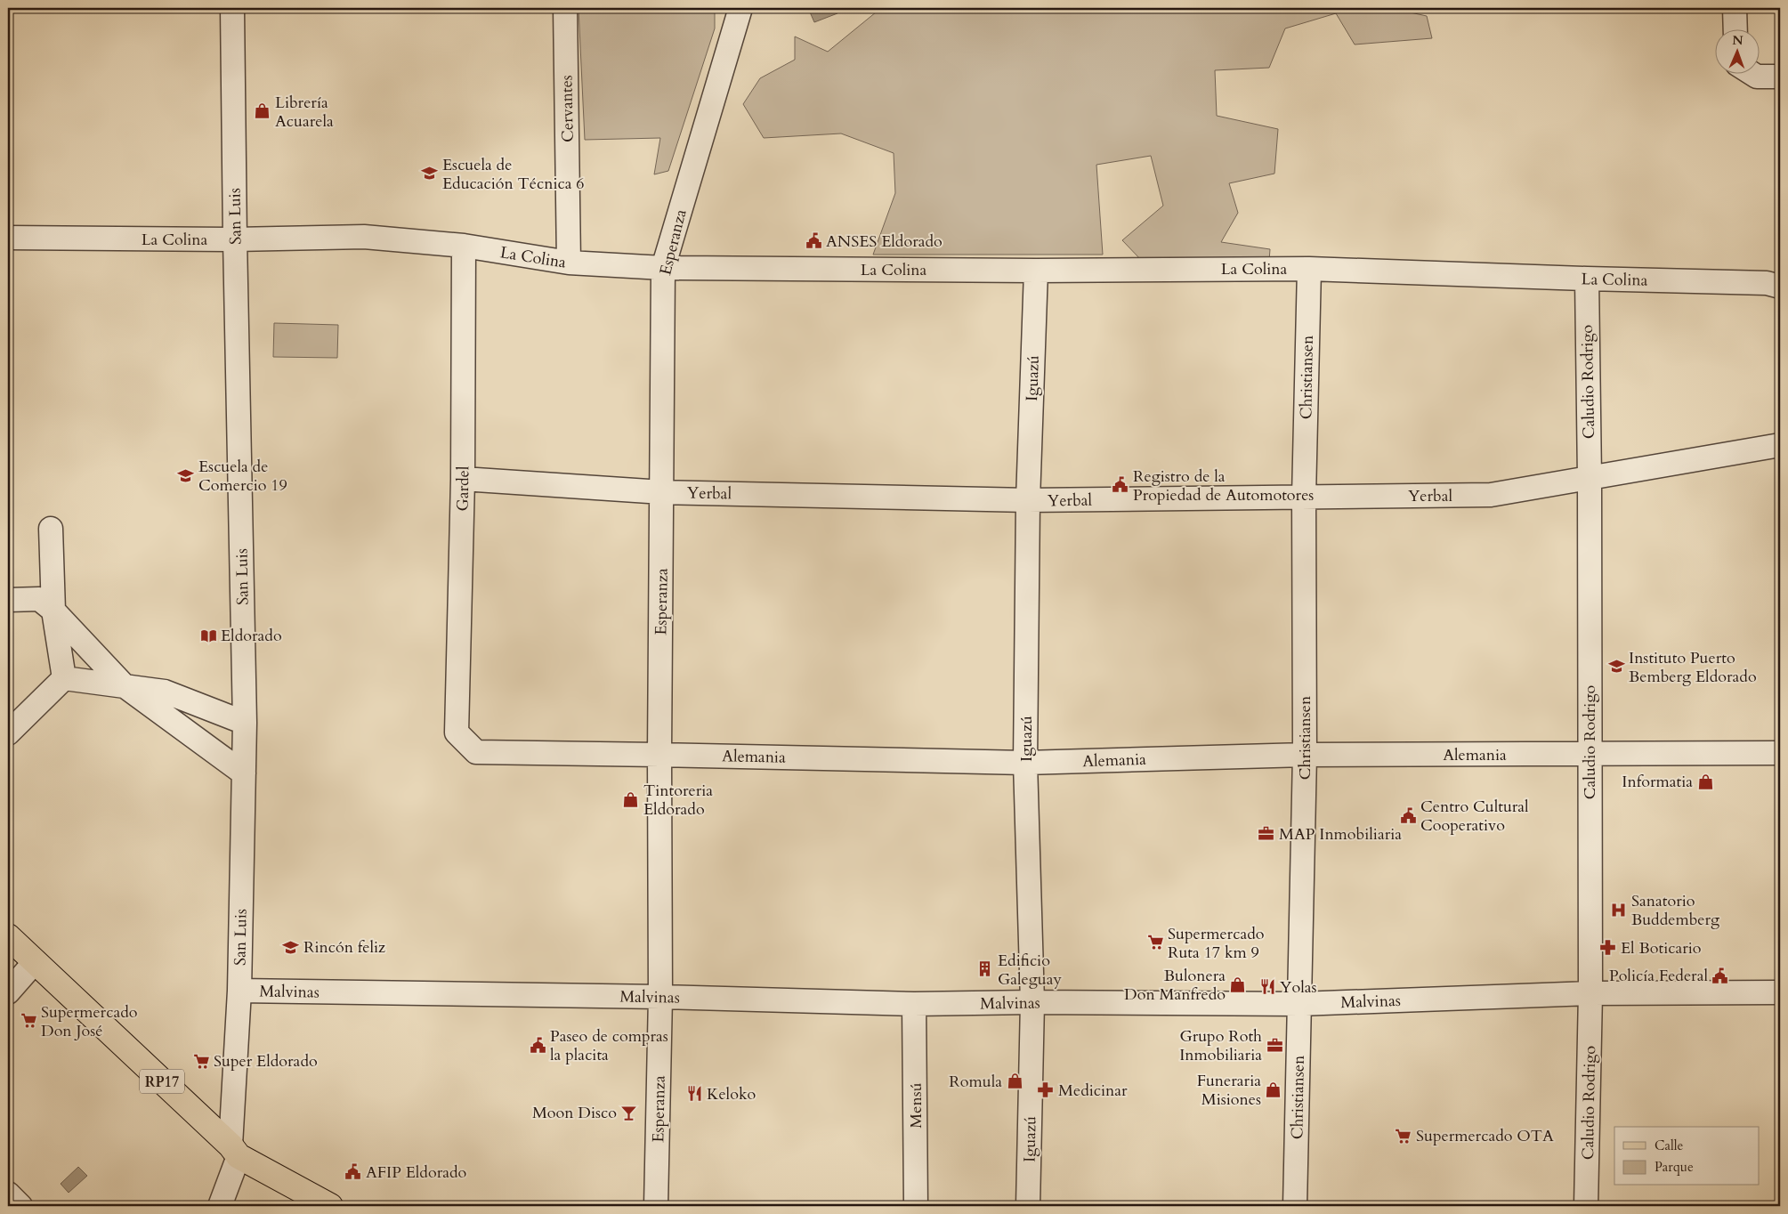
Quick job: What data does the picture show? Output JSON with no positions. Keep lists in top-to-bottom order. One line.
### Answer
{"streets":{"main road":["RP17"],"street":["Cervantes","San Luis","La Colina","Esperanza","Christiansen","Iguazú","Caludio Rodrigo","Gardel","Yerbal","Alemania","Malvinas","Mensú"]},"crossings":[["Cervantes","La Colina"],["San Luis","La Colina"],["San Luis","Malvinas"],["San Luis","RP17"],["La Colina","Esperanza"],["La Colina","Christiansen"],["La Colina","Iguazú"],["La Colina","Caludio Rodrigo"],["La Colina","Gardel"],["Esperanza","Yerbal"],["Esperanza","Alemania"],["Esperanza","Malvinas"],["Christiansen","Yerbal"],["Christiansen","Alemania"],["Christiansen","Malvinas"],["Iguazú","Yerbal"],["Iguazú","Alemania"],["Iguazú","Malvinas"],["Caludio Rodrigo","Yerbal"],["Caludio Rodrigo","Alemania"],["Caludio Rodrigo","Malvinas"],["Gardel","Yerbal"],["Gardel","Alemania"],["Malvinas","Mensú"]],"places":{"shop":["Librería Acuarela","Informatia","Tintoreria Eldorado","Bulonera Don Manfredo","Romula","Funeraria Misiones"],"school or university":["Escuela de Educación Técnica 6","Escuela de Comercio 19","Instituto Puerto Bemberg Eldorado","Rincón feliz"],"public building":["ANSES Eldorado","Registro de la Propiedad de Automotores","Centro Cultural Cooperativo","Policía Federal","Paseo de compras la placita","AFIP Eldorado"],"library":["Eldorado"],"office":["MAP Inmobiliaria","Grupo Roth Inmobiliaria"],"hospital":["Sanatorio Buddemberg"],"supermarket":["Supermercado Ruta 17 km 9","Supermercado Don José","Super Eldorado","Supermercado OTA"],"pharmacy":["El Boticario","Medicinar"],"building":["Edificio Galeguay"],"restaurant":["Yolas","Keloko"],"bar":["Moon Disco"]},"legend":["Calle","Parque"],"north":"top"}
